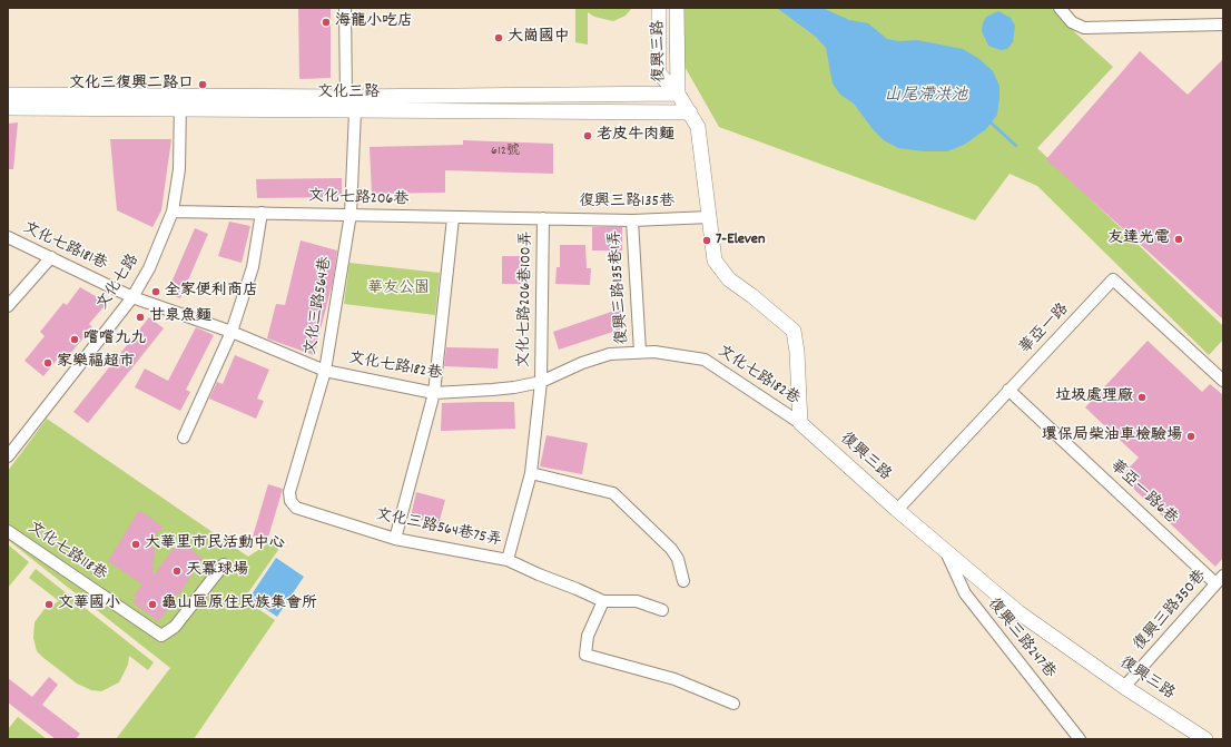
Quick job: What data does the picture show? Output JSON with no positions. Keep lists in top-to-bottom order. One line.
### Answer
{"streets":{"street":["復興三路","文化三路","文化七路206巷","復興三路135巷","文化七路181巷","文化七路","復興三路135巷1弄","文化七路206巷100弄","文化三路564巷","華亞一路","文化七路182巷","華亞一路6巷","文化三路564巷75弄","文化七路118巷","復興三路350巷","復興三路247巷"]},"crossings":[["復興三路","文化三路"],["復興三路","復興三路135巷"],["復興三路","華亞一路"],["復興三路","文化七路182巷"],["復興三路","復興三路350巷"],["復興三路","復興三路247巷"],["文化三路","文化七路"],["文化三路","文化三路564巷"],["文化七路206巷","復興三路135巷"],["文化七路206巷","文化七路"],["文化七路206巷","文化七路206巷100弄"],["文化七路206巷","文化三路564巷"],["復興三路135巷","復興三路135巷1弄"],["復興三路135巷","文化七路206巷100弄"],["文化七路181巷","文化七路"],["文化七路181巷","文化七路182巷"],["文化七路","文化七路182巷"],["復興三路135巷1弄","文化七路182巷"],["文化七路206巷100弄","文化七路182巷"],["文化七路206巷100弄","文化三路564巷75弄"],["文化三路564巷","文化七路182巷"],["文化三路564巷","文化三路564巷75弄"],["華亞一路","華亞一路6巷"],["華亞一路6巷","復興三路350巷"]],"water":["山尾滯洪池"],"parks":["華友公園"],"places":["海龍小吃店","大崗國中","文化三復興二路口","老皮牛肉麵","友達光電","7-Eleven","全家便利商店","甘泉魚麵","嚐嚐九九","家樂福超市","垃圾處理廠","環保局柴油車檢驗場","大華里市民活動中心","天冪球場","文華國小","龜山區原住民族集會所"],"house_numbers":["612號"]}
